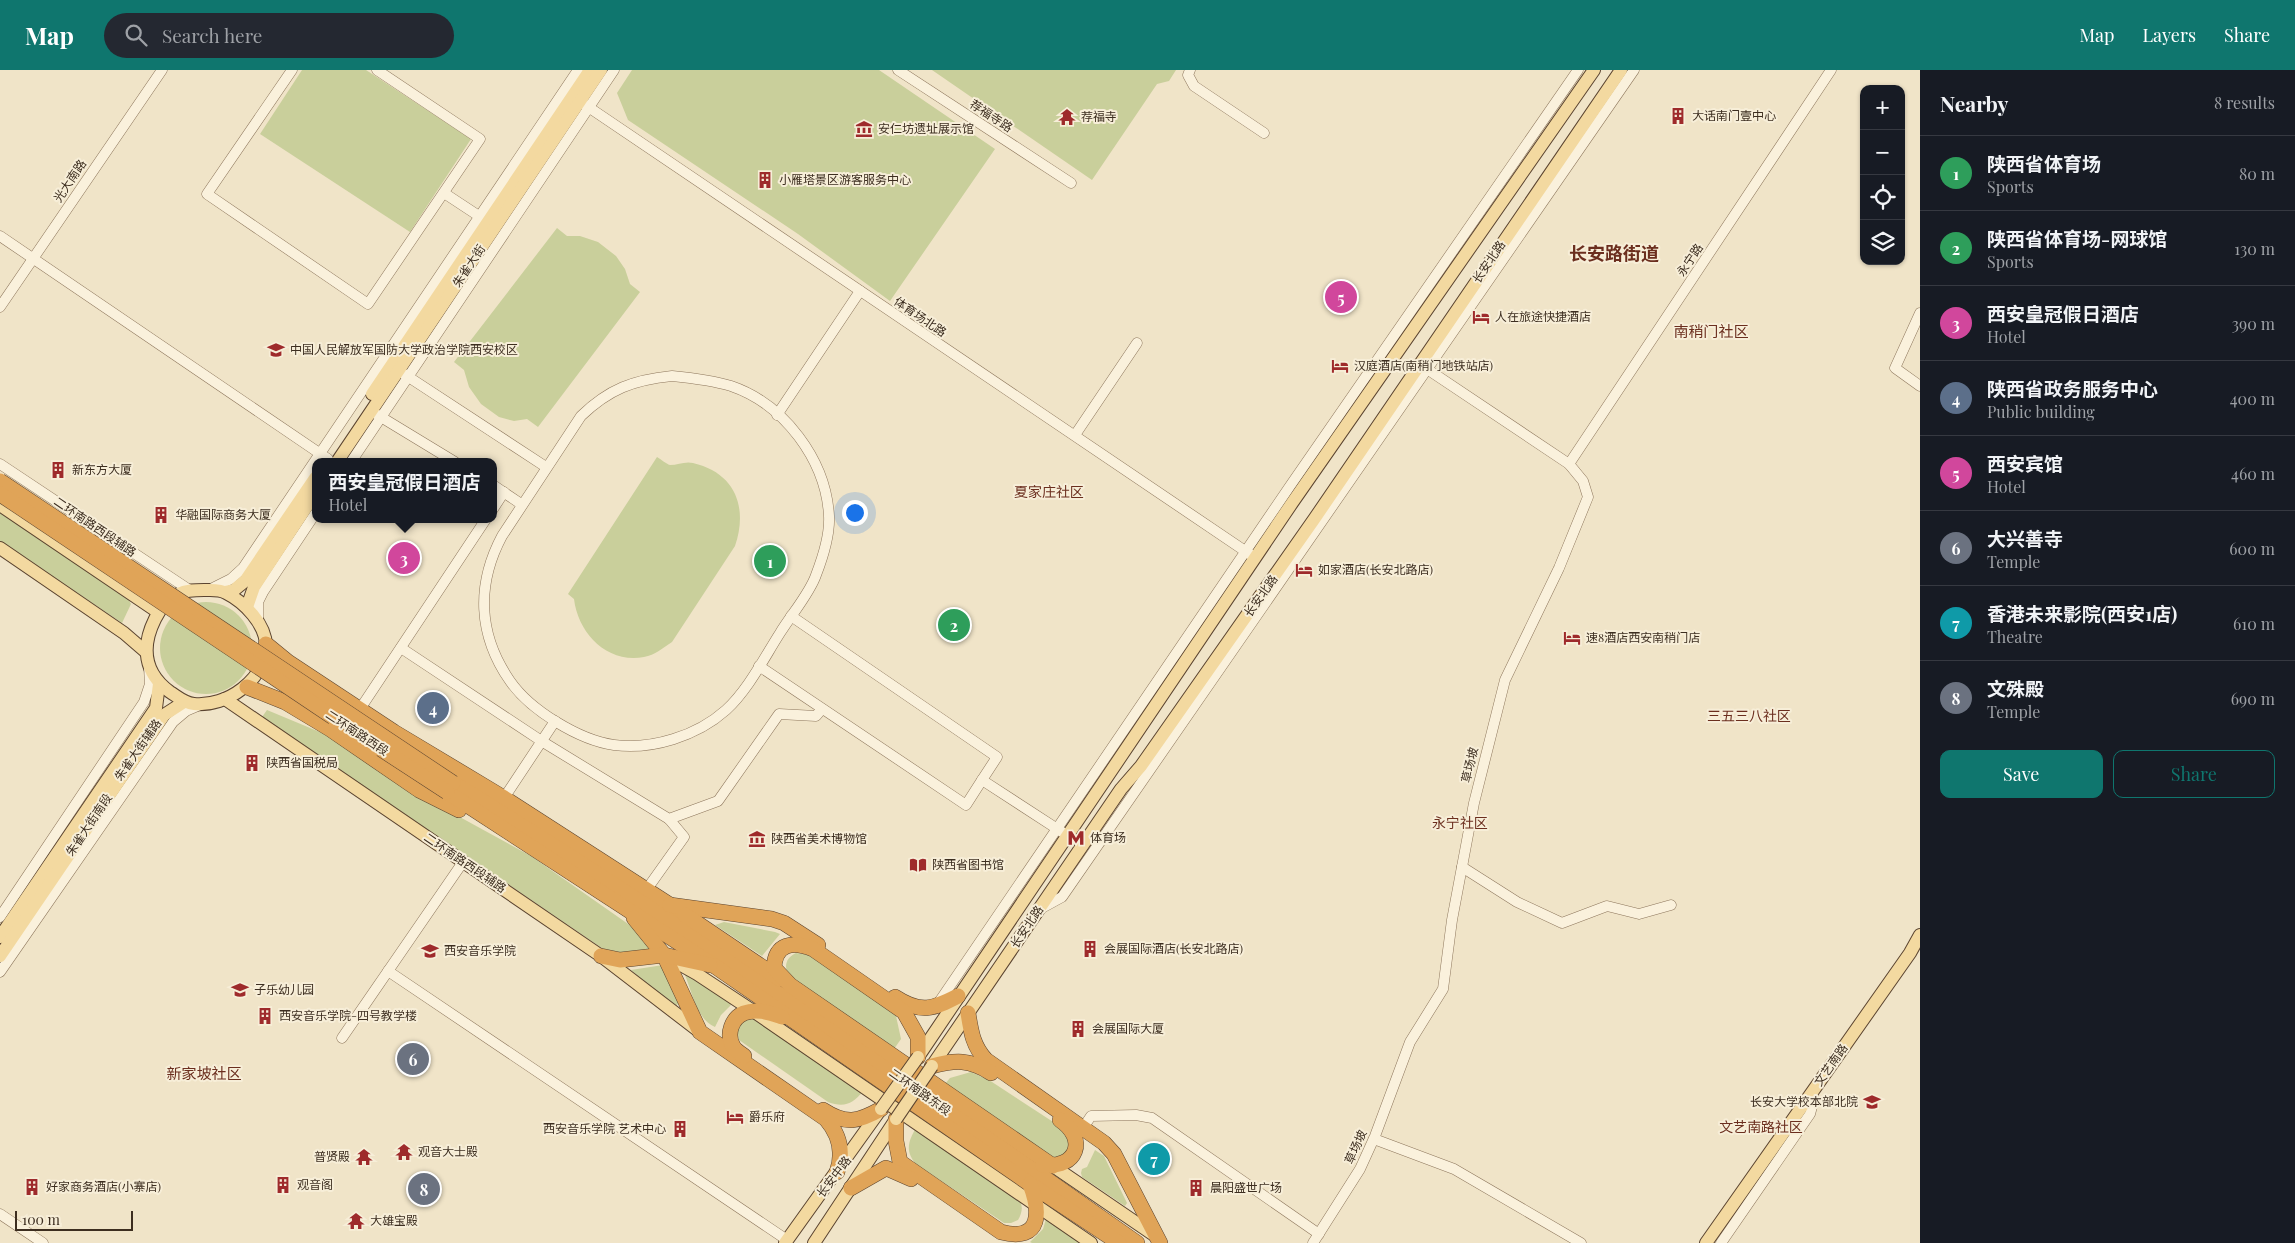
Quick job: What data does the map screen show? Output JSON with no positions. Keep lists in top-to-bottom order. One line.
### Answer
{"streets":{"highway":["二环南路西段","二环南路东段"],"main road":["长安北路","朱雀大街","二环南路西段辅路","朱雀大街南段","文艺南路","长安中路"],"street":["荐福寺路","光大南路","永宁路","体育场北路","朱雀大街辅路","草场坡"]},"crossings":[["永宁路","草场坡"],["长安北路","体育场北路"],["长安北路","草场坡"],["长安北路","长安中路"],["朱雀大街","体育场北路"],["二环南路西段辅路","朱雀大街辅路"],["二环南路西段辅路","朱雀大街南段"],["二环南路西段","二环南路东段"],["朱雀大街辅路","朱雀大街南段"]],"districts":["长安路街道","南稍门社区","夏家庄社区","三五三八社区","永宁社区","新家坡社区","文艺南路社区"],"places":{"building":["大话南门壹中心","小雁塔景区游客服务中心","新东方大厦","华融国际商务大厦","陕西省国税局","会展国际酒店(长安北路店)","西安音乐学院-四号教学楼","会展国际大厦","西安音乐学院 艺术中心","观音阁","好家商务酒店(小寨店)","晨阳盛世广场"],"temple":["荐福寺","观音大士殿","普贤殿","大雄宝殿"],"museum":["安仁坊遗址展示馆","陕西省美术博物馆"],"hotel":["人在旅途快捷酒店","汉庭酒店(南稍门地铁站店)","如家酒店(长安北路店)","速8酒店西安南稍门店","爵乐府"],"school or university":["中国人民解放军国防大学政治学院西安校区","西安音乐学院","子乐幼儿园","长安大学校本部北院"],"metro station":["体育场"],"library":["陕西省图书馆"]},"scale_bar":"100 m","page":{"header":"Map","search":"Search here","nav":["Map","Layers","Share"],"heading":["Nearby","8 results"],"map_buttons":["+","−"],"list":[{"mark":"1","name":"陕西省体育场","note":"Sports","value":"80 m"},{"mark":"2","name":"陕西省体育场-网球馆","note":"Sports","value":"130 m"},{"mark":"3","name":"西安皇冠假日酒店","note":"Hotel","value":"390 m"},{"mark":"4","name":"陕西省政务服务中心","note":"Public building","value":"400 m"},{"mark":"5","name":"西安宾馆","note":"Hotel","value":"460 m"},{"mark":"6","name":"大兴善寺","note":"Temple","value":"600 m"},{"mark":"7","name":"香港未来影院(西安1店)","note":"Theatre","value":"610 m"},{"mark":"8","name":"文殊殿","note":"Temple","value":"690 m"}],"pins":["5","3","1","2","4","6","7","8"],"popup":["西安皇冠假日酒店","Hotel"],"buttons":["Save","Share"],"scale":"100 m"}}
